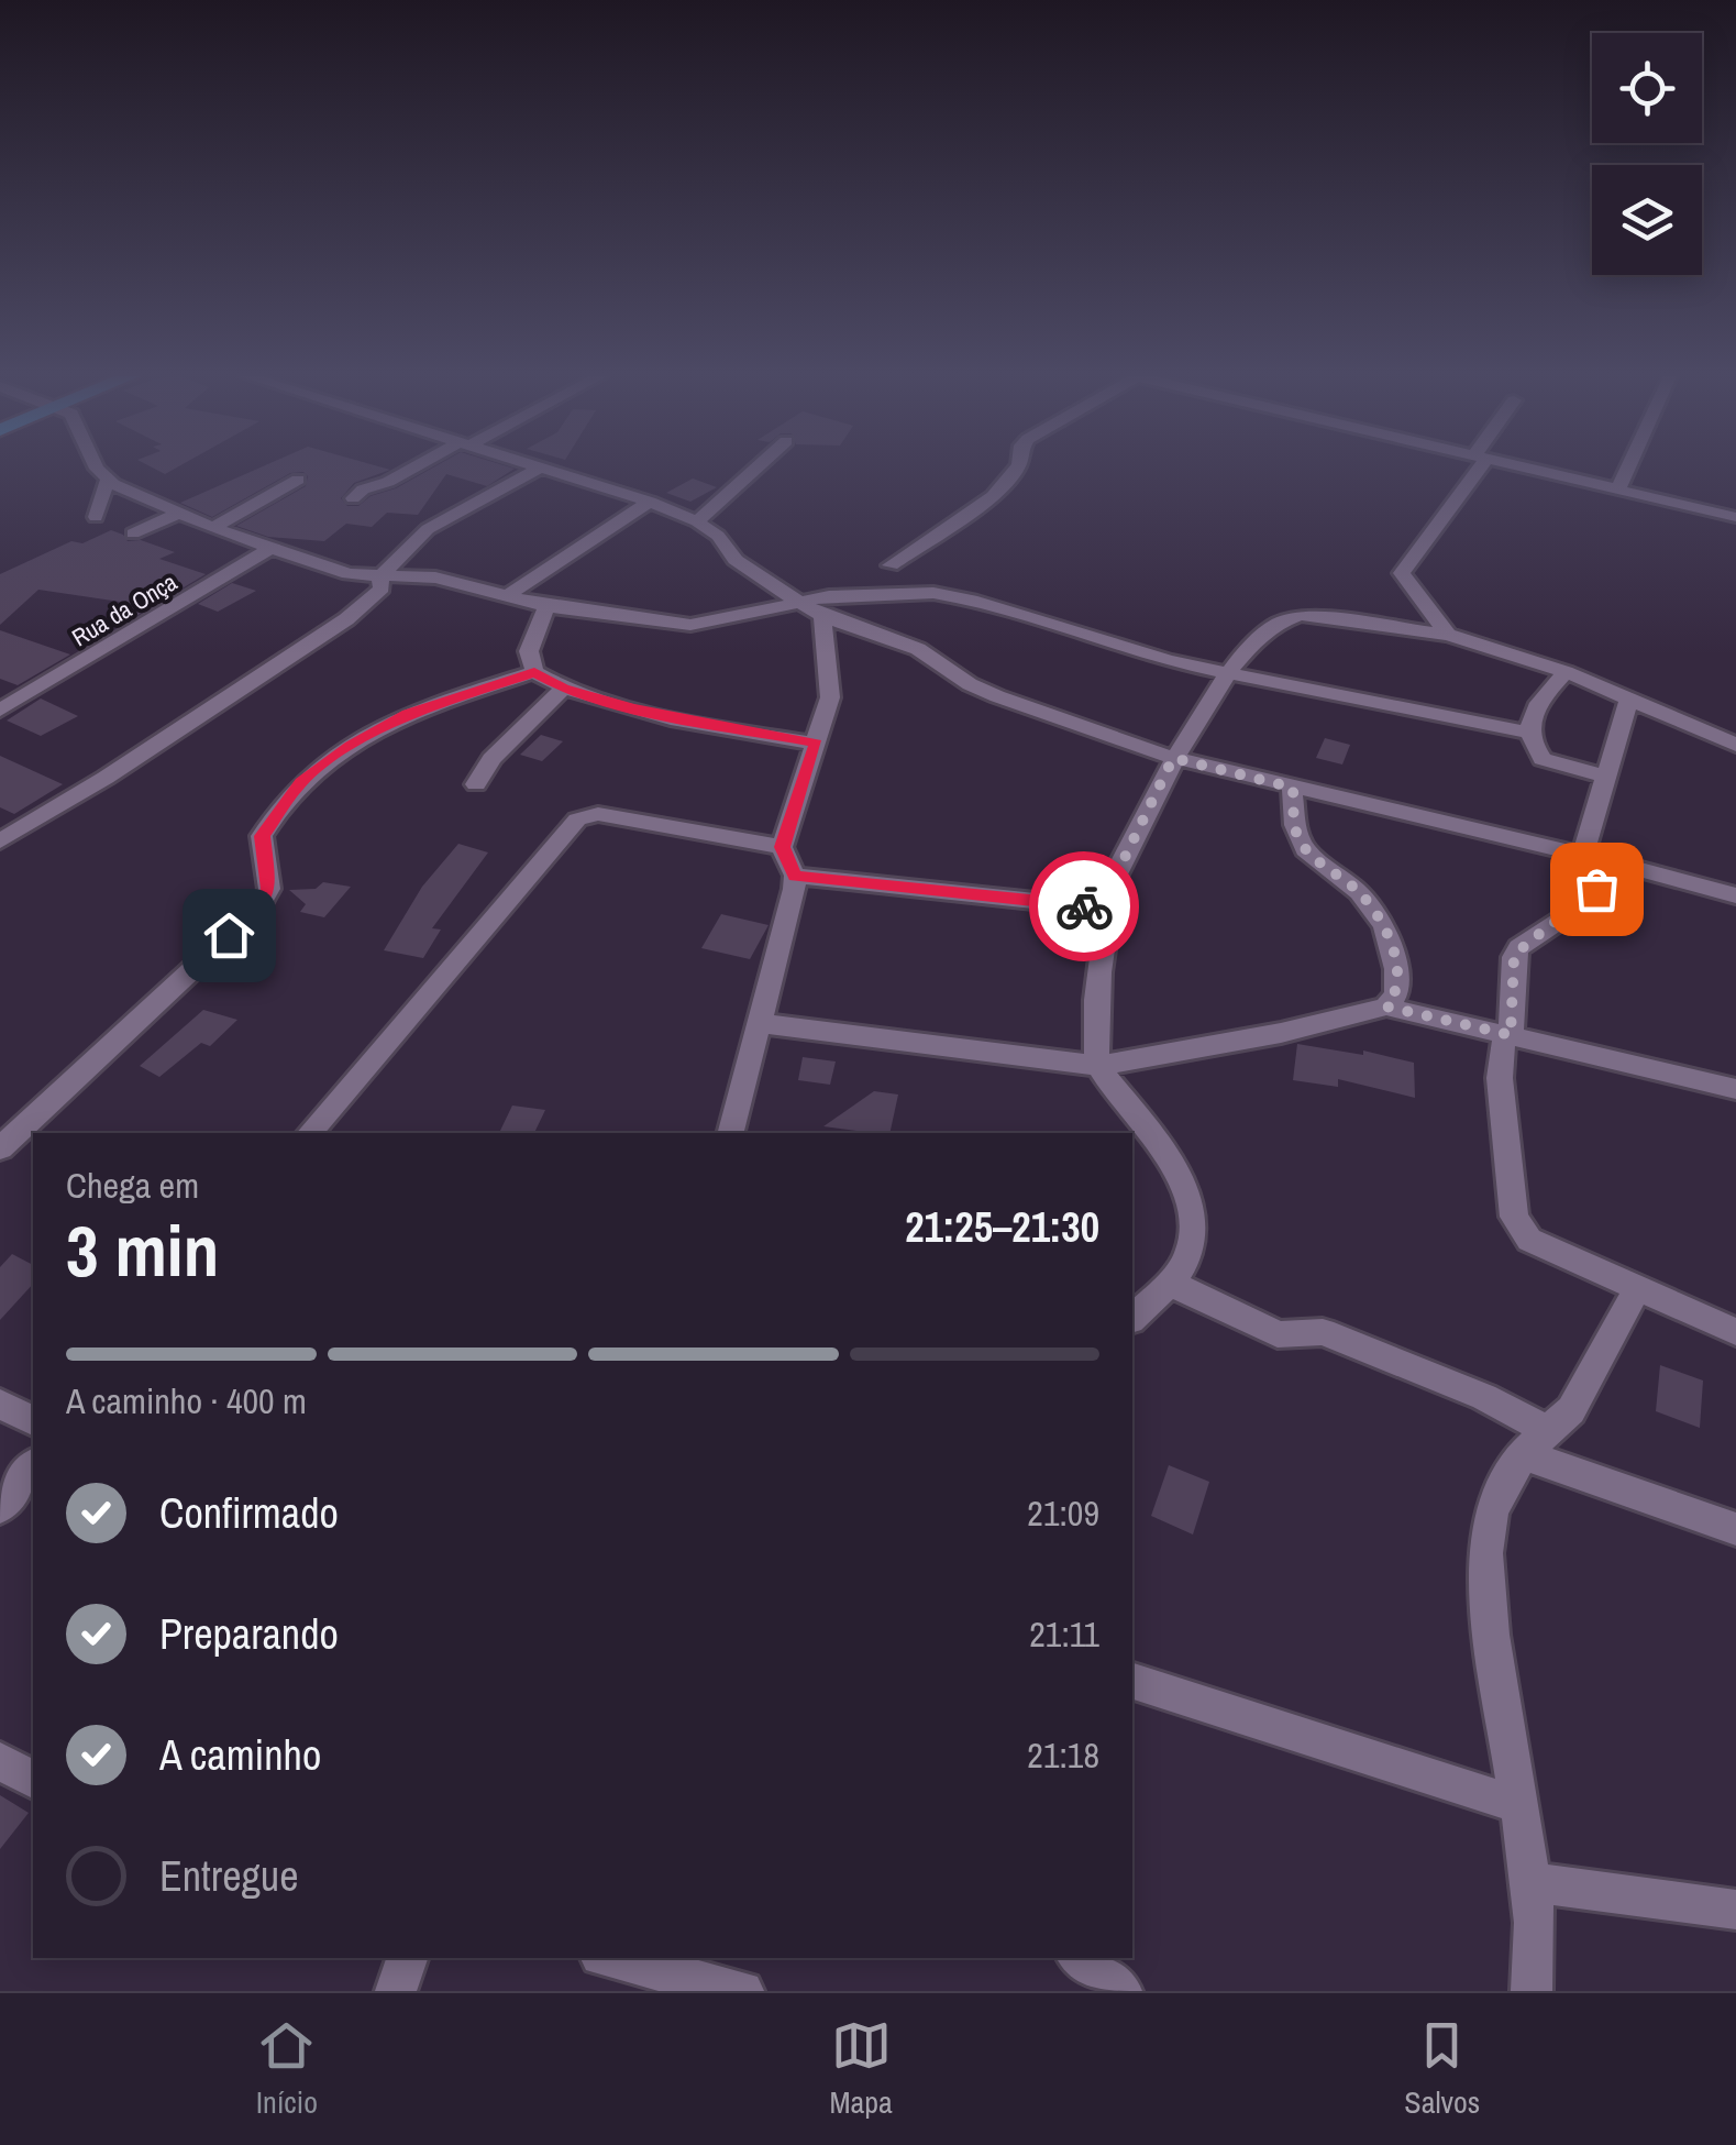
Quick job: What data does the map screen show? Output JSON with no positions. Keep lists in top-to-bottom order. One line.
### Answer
{"streets":{"street":["Rua da Onça"]},"page":{"heading":["3 min","Chega em","21:25–21:30"],"bar":"A caminho · 400 m","list":[["Confirmado","21:09"],["Preparando","21:11"],["A caminho","21:18"],"Entregue"],"tabs":["Início","Mapa","Salvos"]}}
